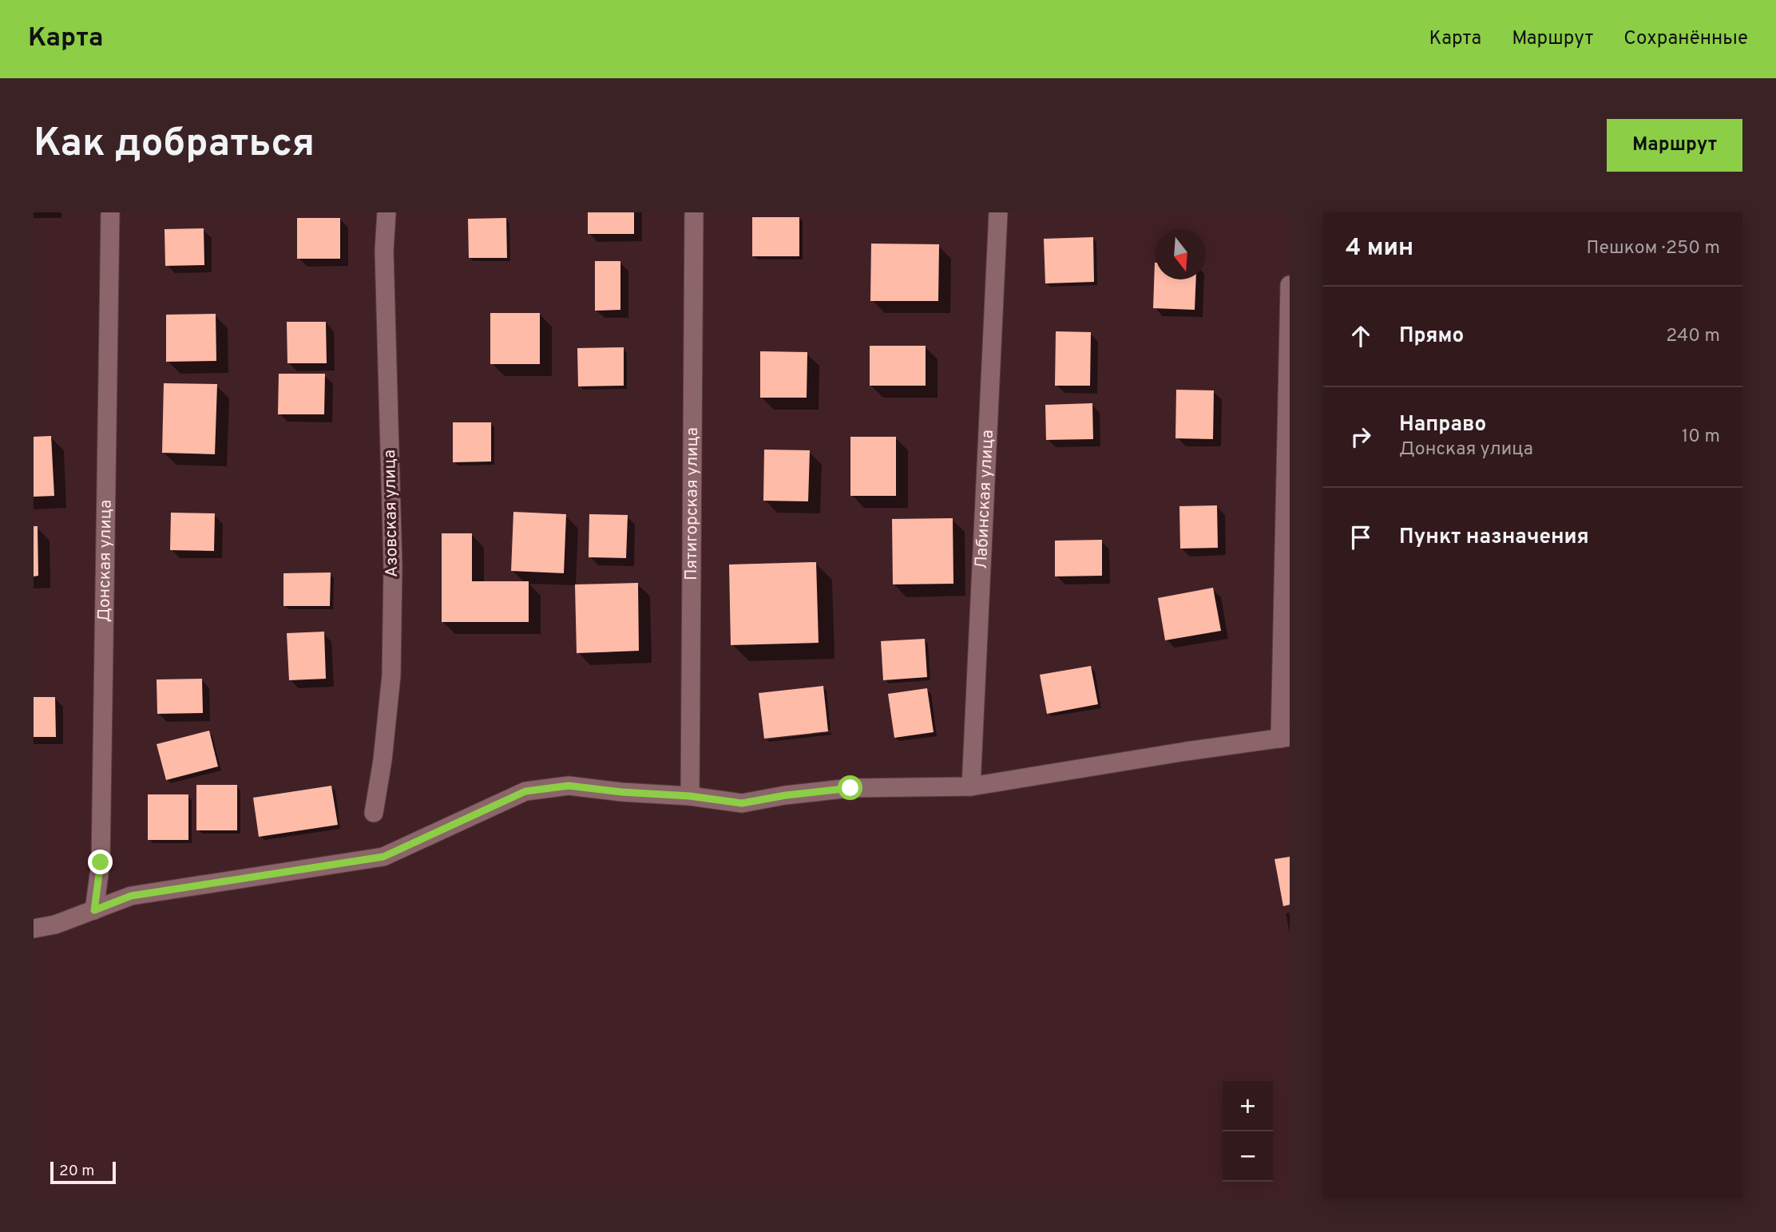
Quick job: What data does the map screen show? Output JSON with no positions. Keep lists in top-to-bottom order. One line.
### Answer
{"streets":{"street":["Лабинская улица","Пятигорская улица","Азовская улица","Донская улица"]},"scale_bar":"20 m","north":"bottom","page":{"header":"Карта","nav":["Карта","Маршрут","Сохранённые"],"buttons":"Маршрут","title":"Как добраться","heading":["4 мин","Пешком · 250 m"],"list":[["Прямо","240 m"],["Направо","Донская улица","10 m"],"Пункт назначения"],"map_buttons":["+","−"],"scale":"20 m"}}
